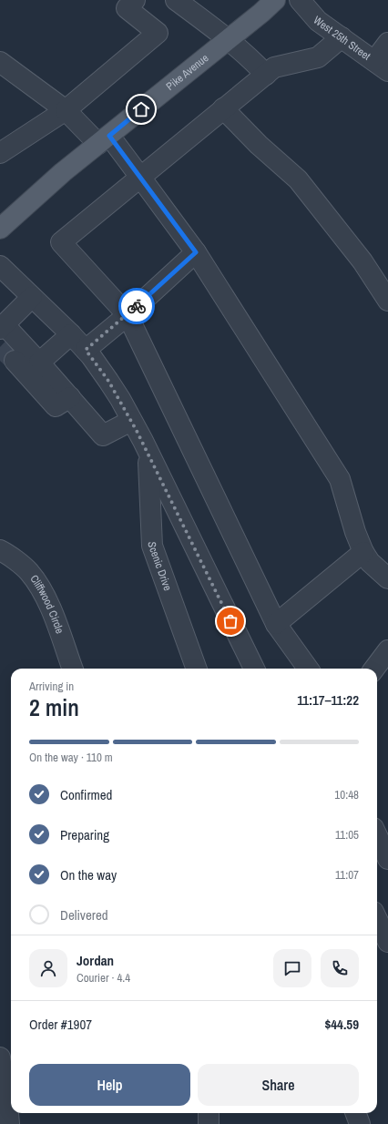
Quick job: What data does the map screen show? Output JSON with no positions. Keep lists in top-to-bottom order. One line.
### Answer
{"streets":{"main road":["Pike Avenue"],"street":["West 25th Street","Scenic Drive","Cliffwood Circle"]},"page":{"heading":["2 min","Arriving in","11:17–11:22"],"panel":["Jordan","Courier · 4.4","Order #1907","$44.59"],"bar":"On the way · 110 m","list":[["Confirmed","10:48"],["Preparing","11:05"],["On the way","11:07"],"Delivered"],"buttons":["Help","Share"]}}
